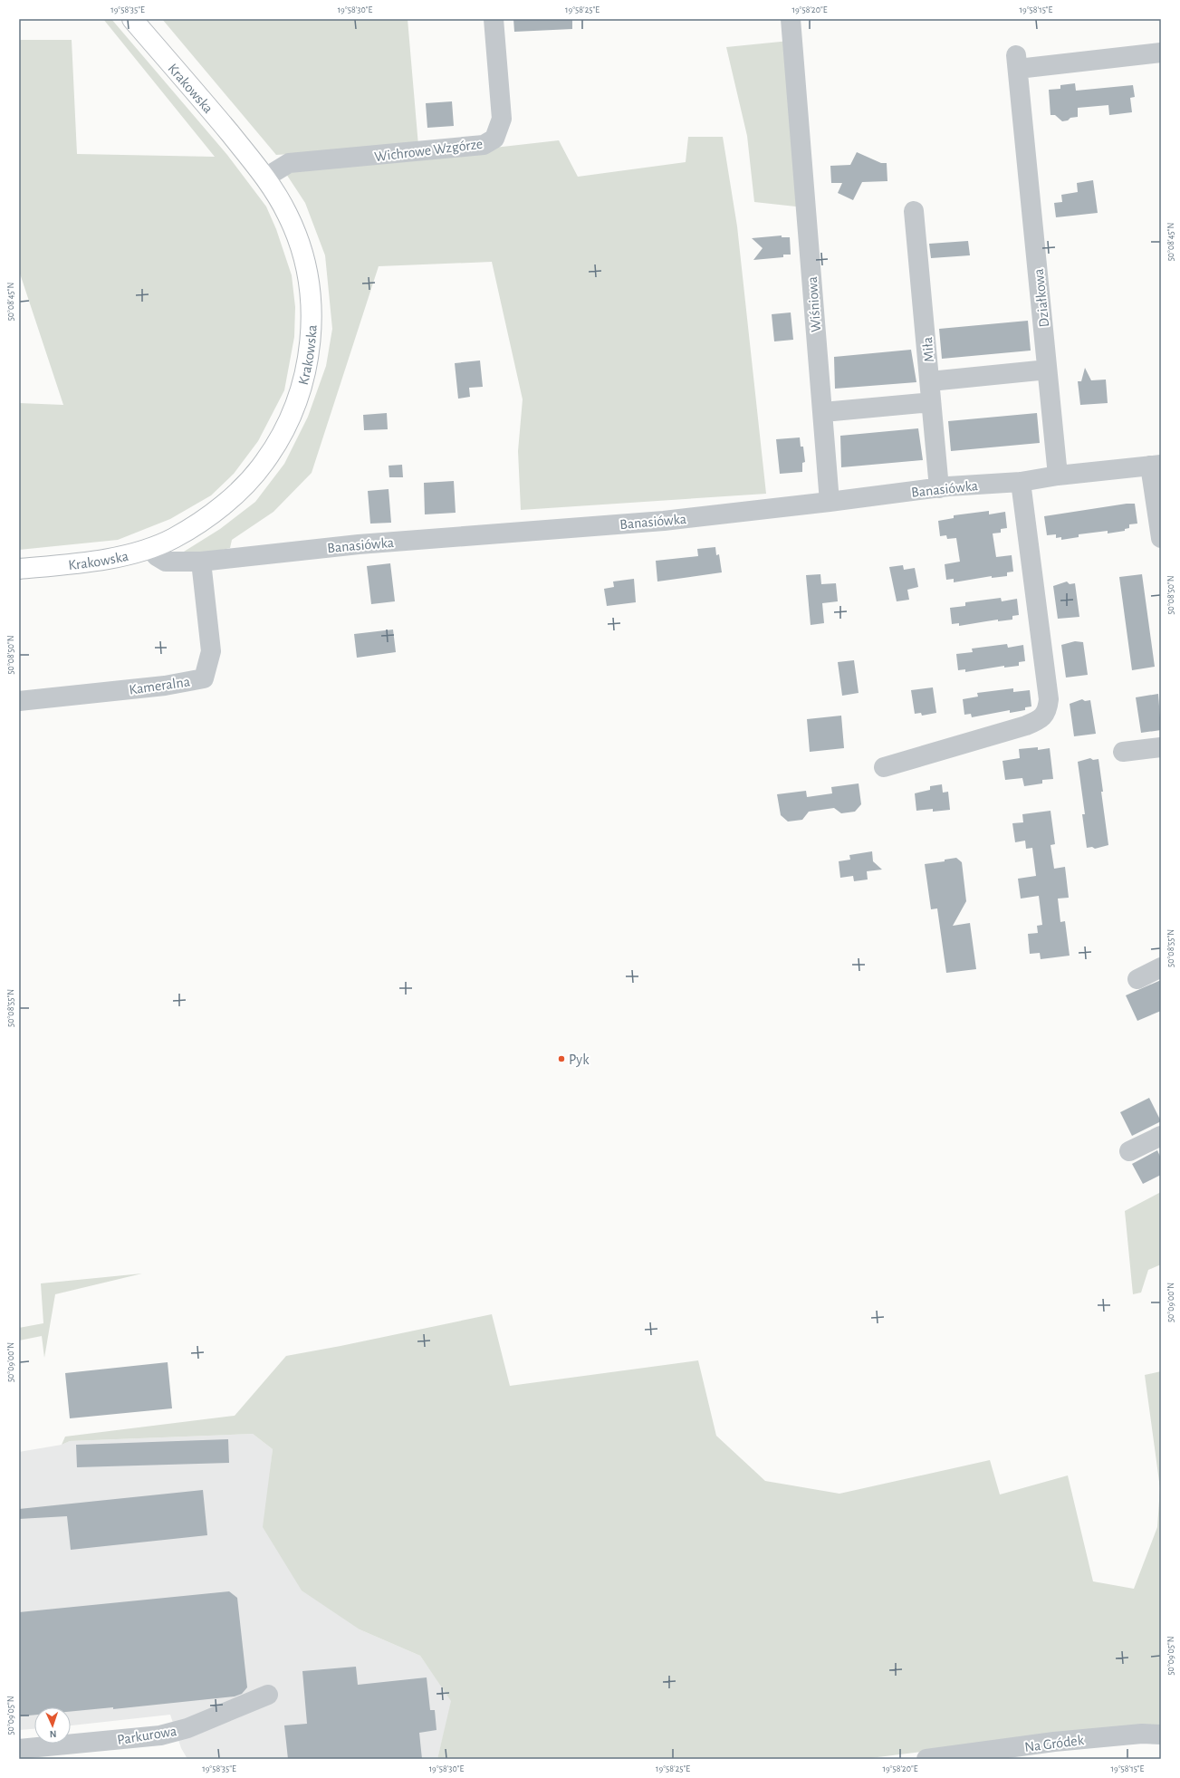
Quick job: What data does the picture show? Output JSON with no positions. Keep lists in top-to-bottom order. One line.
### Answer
{"streets":{"main road":["Krakowska"],"street":["Wichrowe Wzgórze","Działkowa","Wiśniowa","Miła","Banasiówka","Kameralna","Parkurowa","Na Gródek"]},"crossings":[["Krakowska","Wichrowe Wzgórze"],["Krakowska","Banasiówka"],["Działkowa","Banasiówka"],["Wiśniowa","Banasiówka"],["Miła","Banasiówka"],["Banasiówka","Kameralna"]],"places":["Pyk"],"north":"bottom","coordinates":["19°58'35\"E","19°58'30\"E","19°58'25\"E","19°58'20\"E","19°58'15\"E","50°08'45\"N","50°08'50\"N","50°08'55\"N","50°09'00\"N","50°09'05\"N"]}
